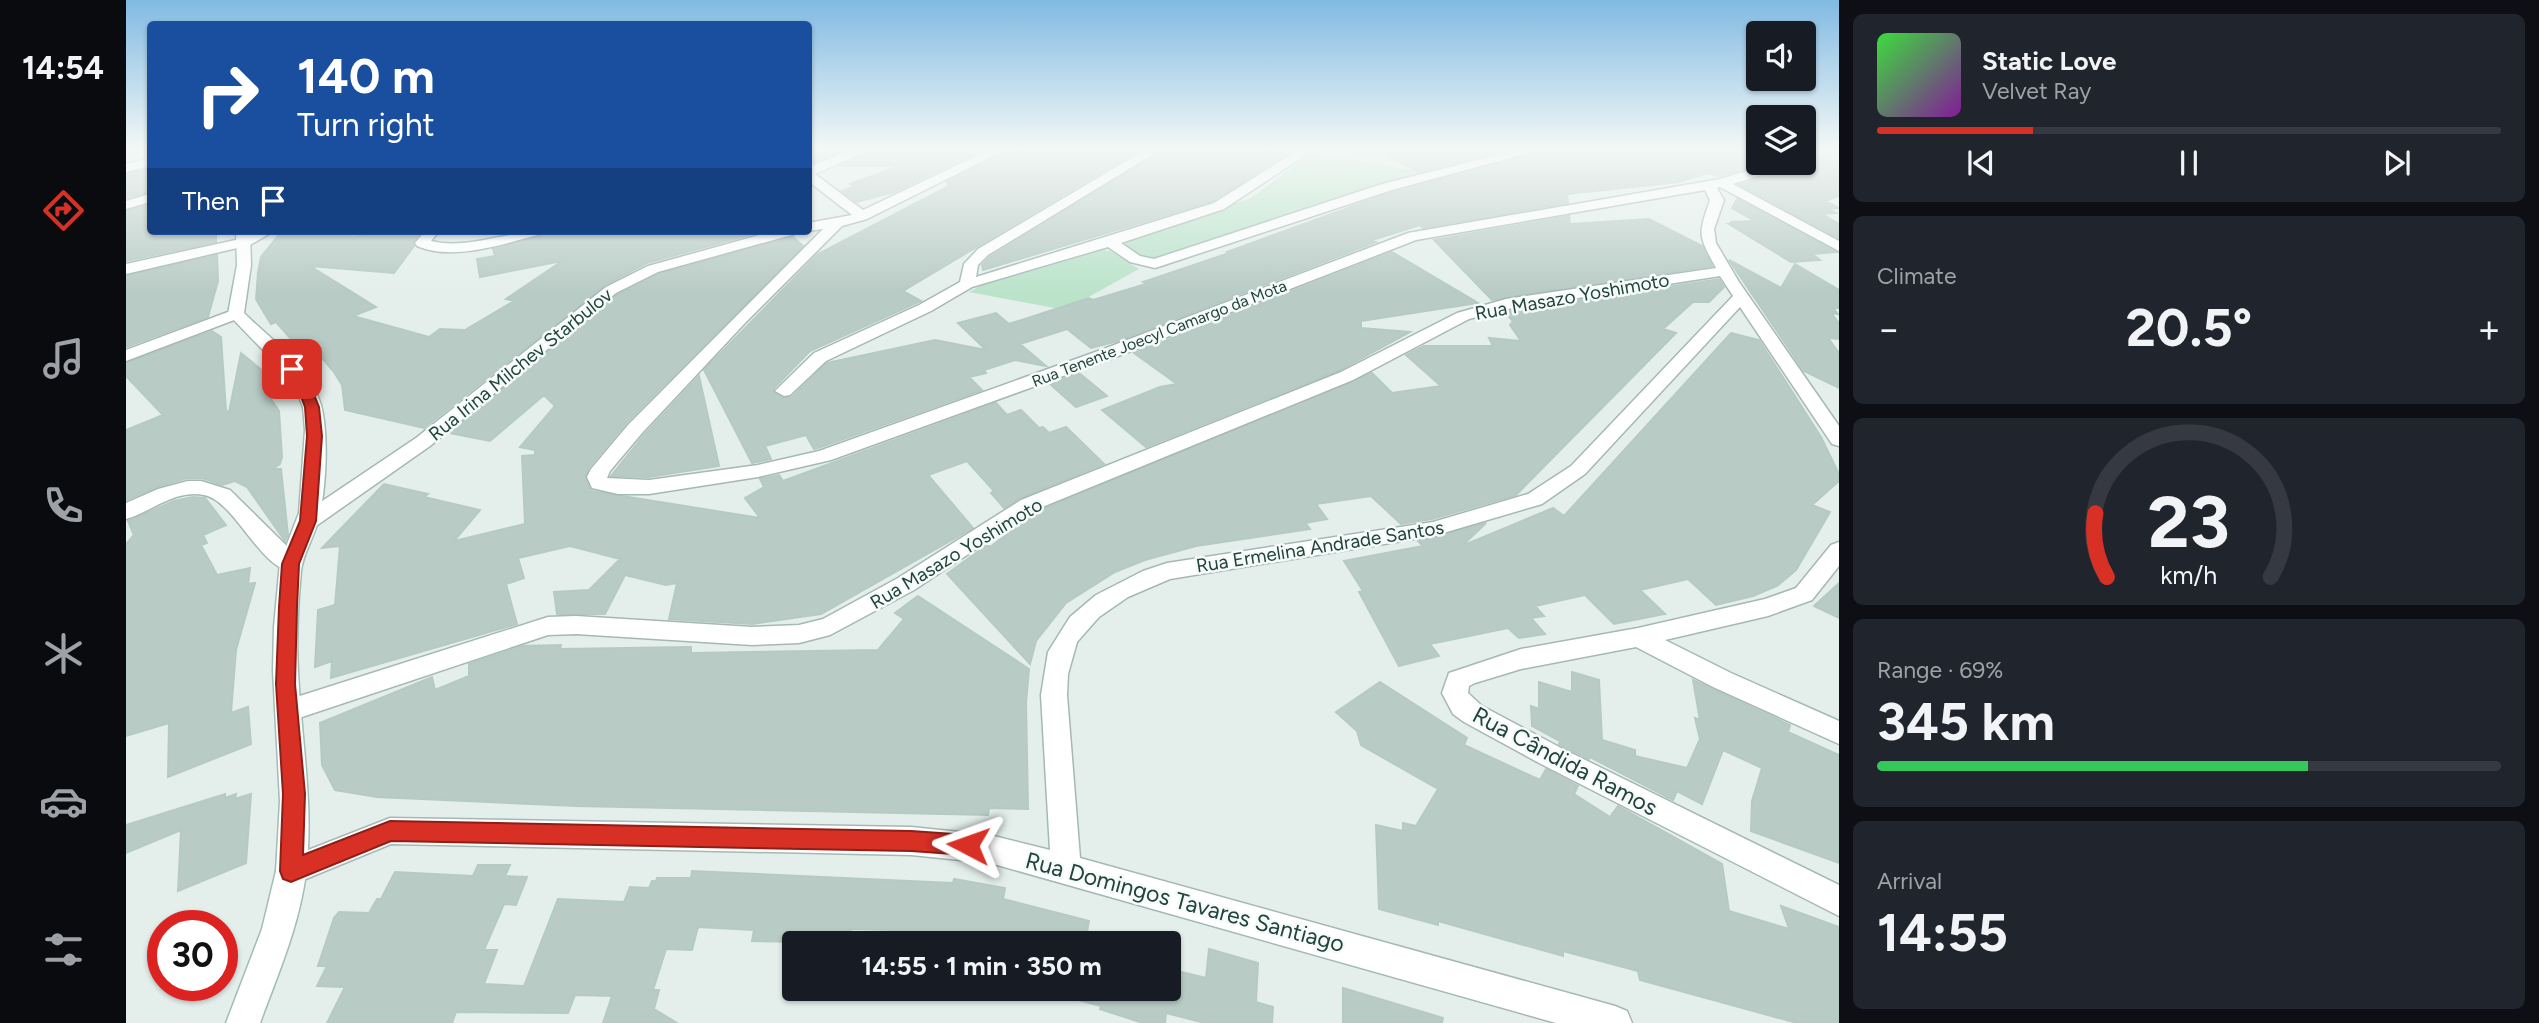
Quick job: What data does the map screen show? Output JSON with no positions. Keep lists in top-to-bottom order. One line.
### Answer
{"streets":{"street":["Rua Masazo Yoshimoto","Rua Tenente Joecyl Camargo da Mota","Rua Irina Milchev Starbulov","Rua Ermelina Andrade Santos","Rua Cândida Ramos","Rua Domingos Tavares Santiago"]},"crossings":[["Rua Ermelina Andrade Santos","Rua Domingos Tavares Santiago"]],"page":{"tabs":"14:54","turn":["140 m","Turn right"],"song":["Static Love","Velvet Ray"],"then":"Then","tile":["Climate",["Range · 69%","345 km"],["Arrival","14:55"]],"heat":["−","20.5°","+"],"limit":"30","trip":"14:55 · 1 min · 350 m","gauge":["23","km/h"]}}
